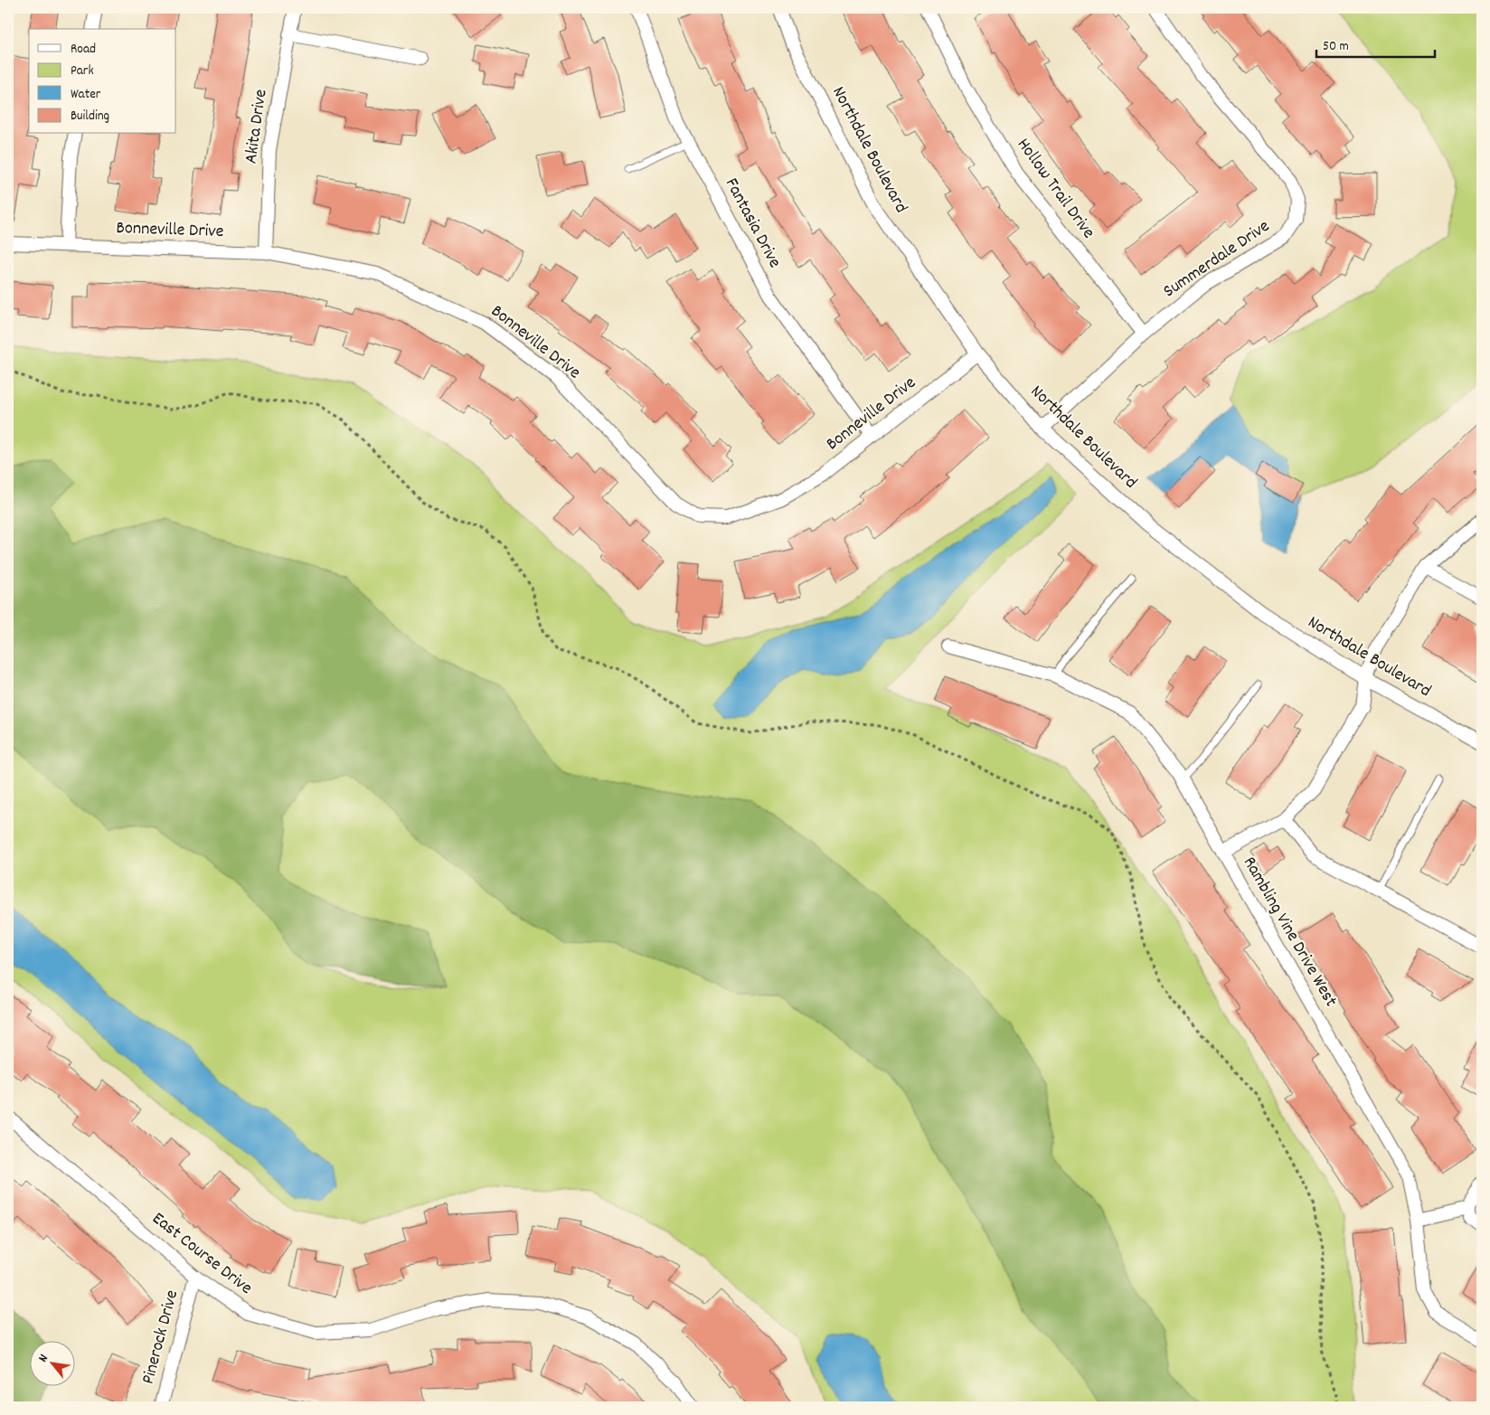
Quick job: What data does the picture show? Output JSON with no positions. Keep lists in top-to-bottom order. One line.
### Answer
{"streets":{"street":["Akita Drive","Northdale Boulevard","Hollow Trail Drive","Fantasia Drive","Bonneville Drive","Summerdale Drive","Rambling Vine Drive West","East Course Drive","Pinerock Drive"]},"crossings":[["Akita Drive","Bonneville Drive"],["Northdale Boulevard","Bonneville Drive"],["Northdale Boulevard","Summerdale Drive"],["Hollow Trail Drive","Summerdale Drive"],["Fantasia Drive","Bonneville Drive"],["East Course Drive","Pinerock Drive"]],"legend":["Road","Park","Water","Building"],"scale_bar":"50 m","north":"top left"}
